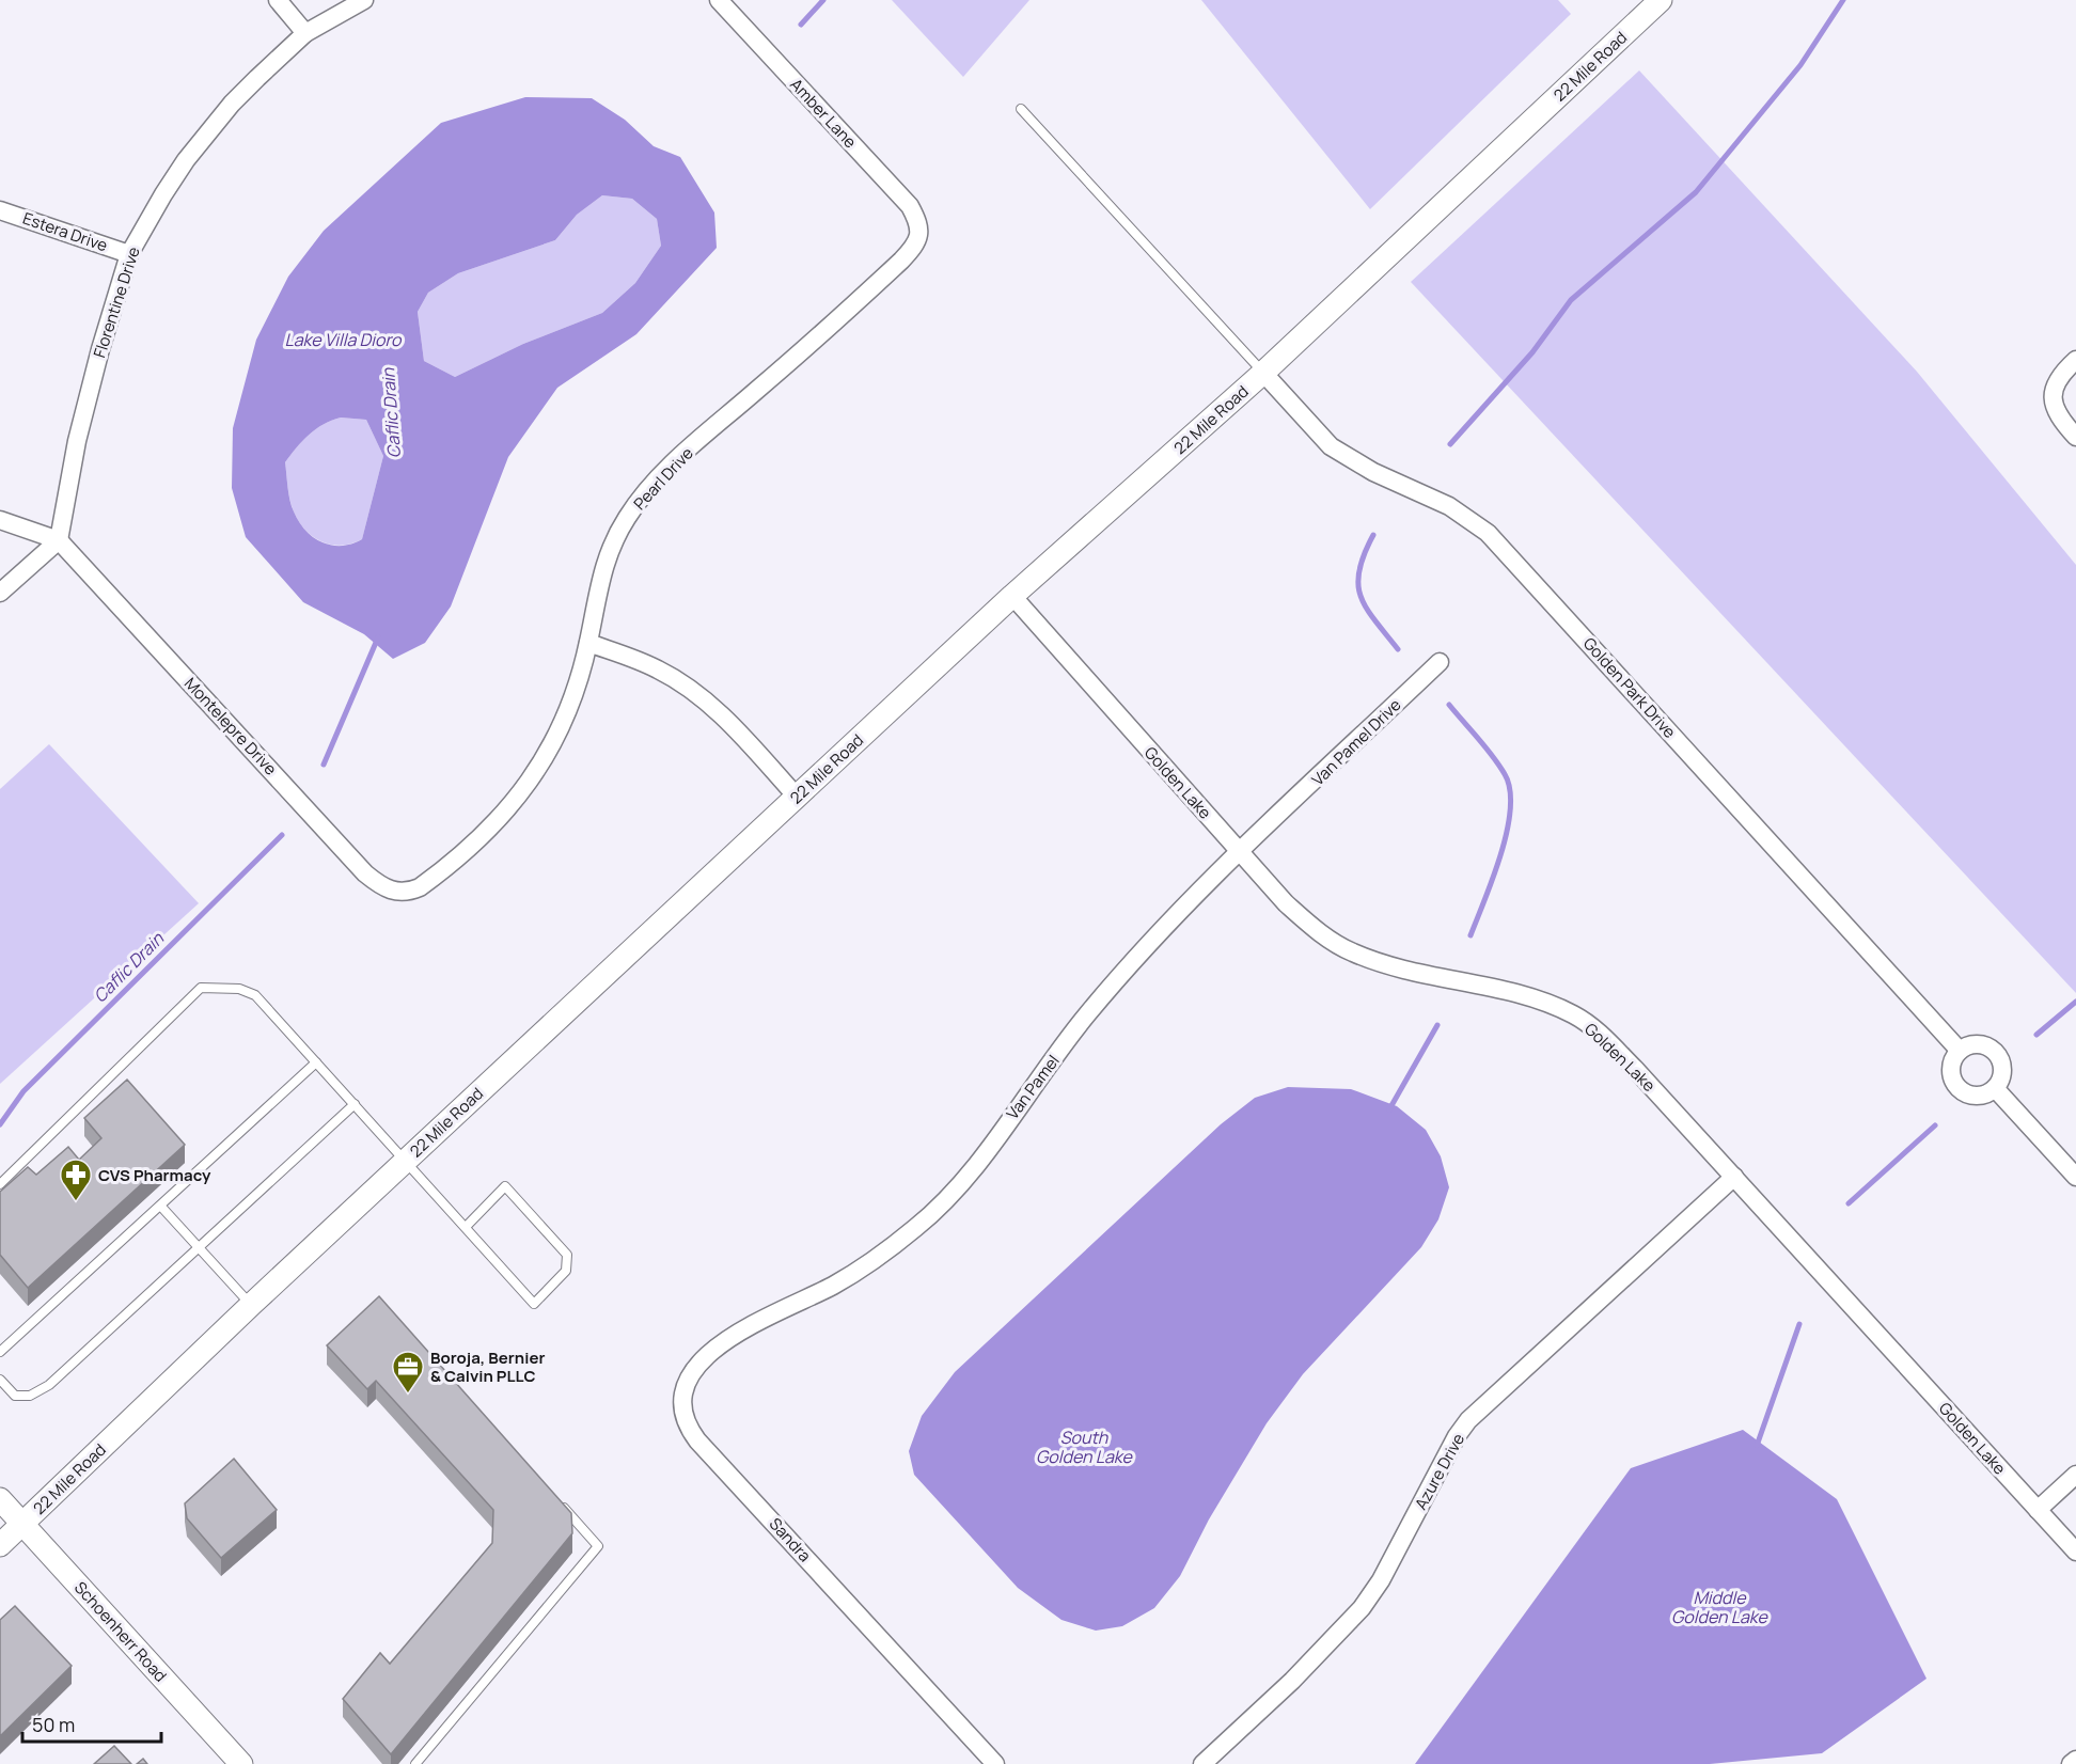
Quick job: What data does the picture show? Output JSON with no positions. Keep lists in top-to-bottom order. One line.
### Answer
{"streets":{"street":["22 Mile Road","Amber Lane","Estera Drive","Florentine Drive","Pearl Drive","Golden Park Drive","Montelepre Drive","Van Pamel Drive","Golden Lake","Van Pamel","Azure Drive","Sandra","Schoenherr Road"]},"crossings":[["22 Mile Road","Golden Park Drive"],["22 Mile Road","Golden Lake"],["22 Mile Road","Schoenherr Road"],["Amber Lane","Pearl Drive"],["Estera Drive","Florentine Drive"],["Florentine Drive","Montelepre Drive"],["Pearl Drive","Montelepre Drive"],["Van Pamel Drive","Van Pamel"],["Golden Lake","Van Pamel"],["Golden Lake","Azure Drive"],["Van Pamel","Sandra"]],"water":["Lake Villa Dioro","Caflic Drain","South Golden Lake","Middle Golden Lake"],"places":{"pharmacy":["CVS Pharmacy"],"office":["Boroja, Bernier & Calvin PLLC"]},"scale_bar":"50 m"}
